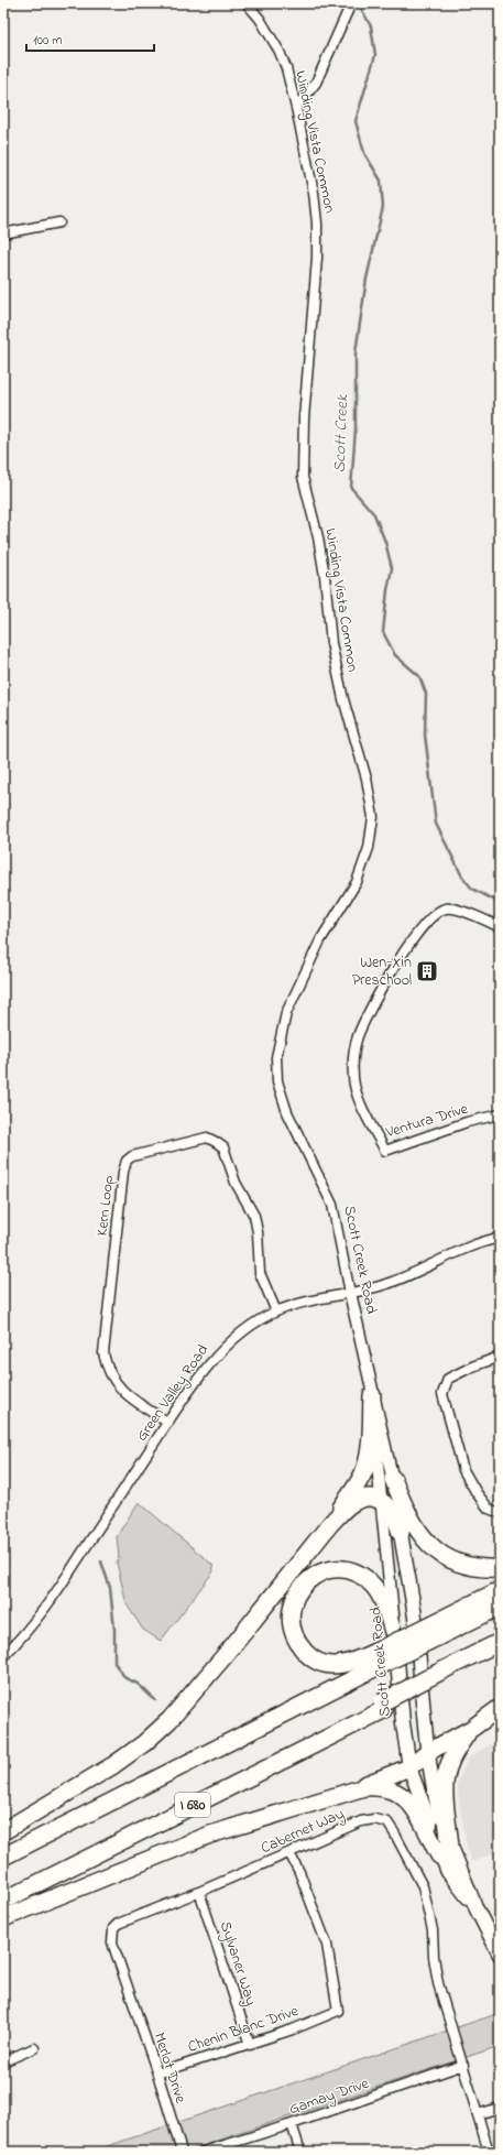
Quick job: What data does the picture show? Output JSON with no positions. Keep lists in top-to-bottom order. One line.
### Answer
{"streets":{"highway":["I 680"],"main road":["Scott Creek Road"],"street":["Winding Vista Common","Ventura Drive","Kern Loop","Green Valley Road","Cabernet Way","Sylvaner Way","Chenin Blanc Drive","Merlot Drive","Gamay Drive"]},"crossings":[["Winding Vista Common","Scott Creek Road"],["Kern Loop","Green Valley Road"],["Scott Creek Road","Green Valley Road"],["Cabernet Way","Sylvaner Way"],["Cabernet Way","Chenin Blanc Drive"],["Cabernet Way","Merlot Drive"],["Cabernet Way","Gamay Drive"],["Sylvaner Way","Chenin Blanc Drive"],["Chenin Blanc Drive","Merlot Drive"]],"water":["Scott Creek"],"places":{"building":["Wen-Xin Preschool"]},"scale_bar":"100 m"}
